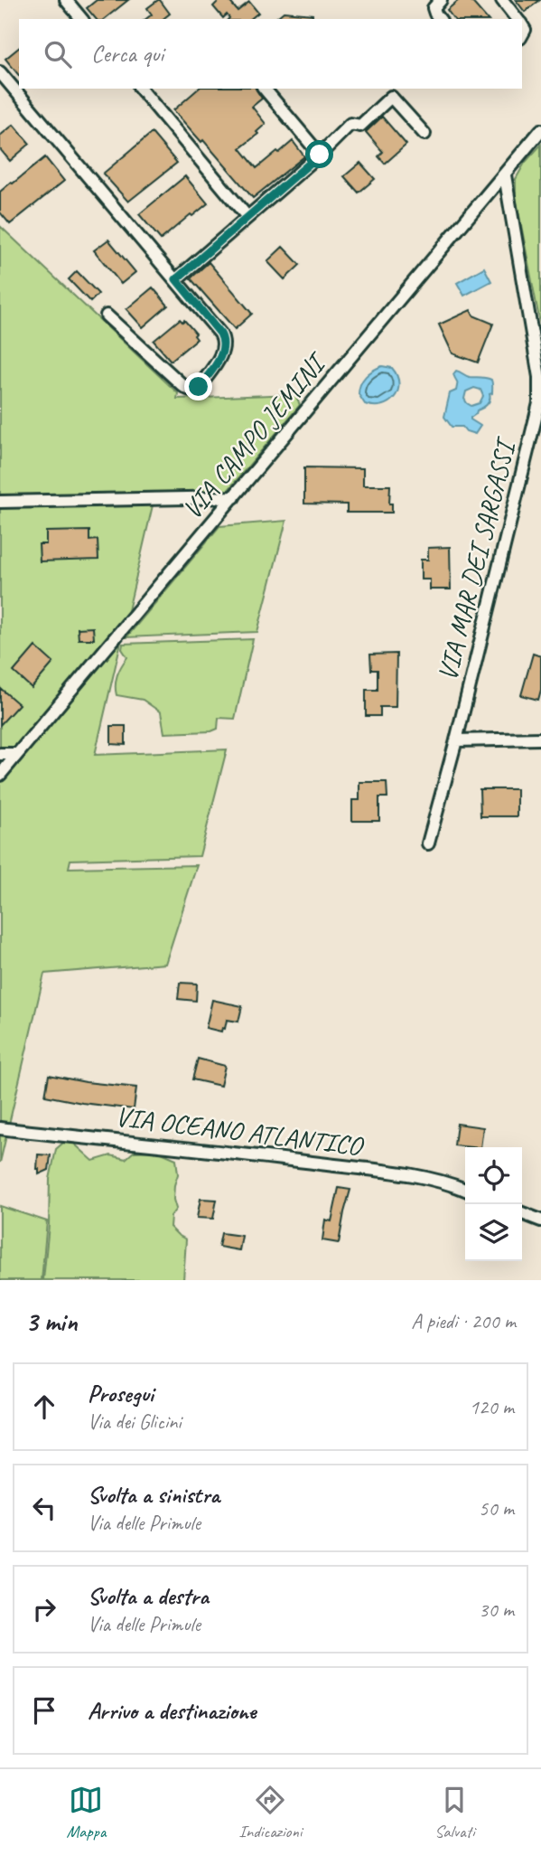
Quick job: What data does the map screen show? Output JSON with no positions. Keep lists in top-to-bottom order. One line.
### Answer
{"streets":{"street":["VIA CAMPO JEMINI","VIA MAR DEI SARGASSI","VIA OCEANO ATLANTICO"]},"crossings":[["VIA CAMPO JEMINI","VIA MAR DEI SARGASSI"]],"page":{"search":"Cerca qui","heading":["3 min","A piedi · 200 m"],"list":[["Prosegui","Via dei Glicini","120 m"],["Svolta a sinistra","Via delle Primule","50 m"],["Svolta a destra","Via delle Primule","30 m"],"Arrivo a destinazione"],"nav":["Mappa","Indicazioni","Salvati"]}}
